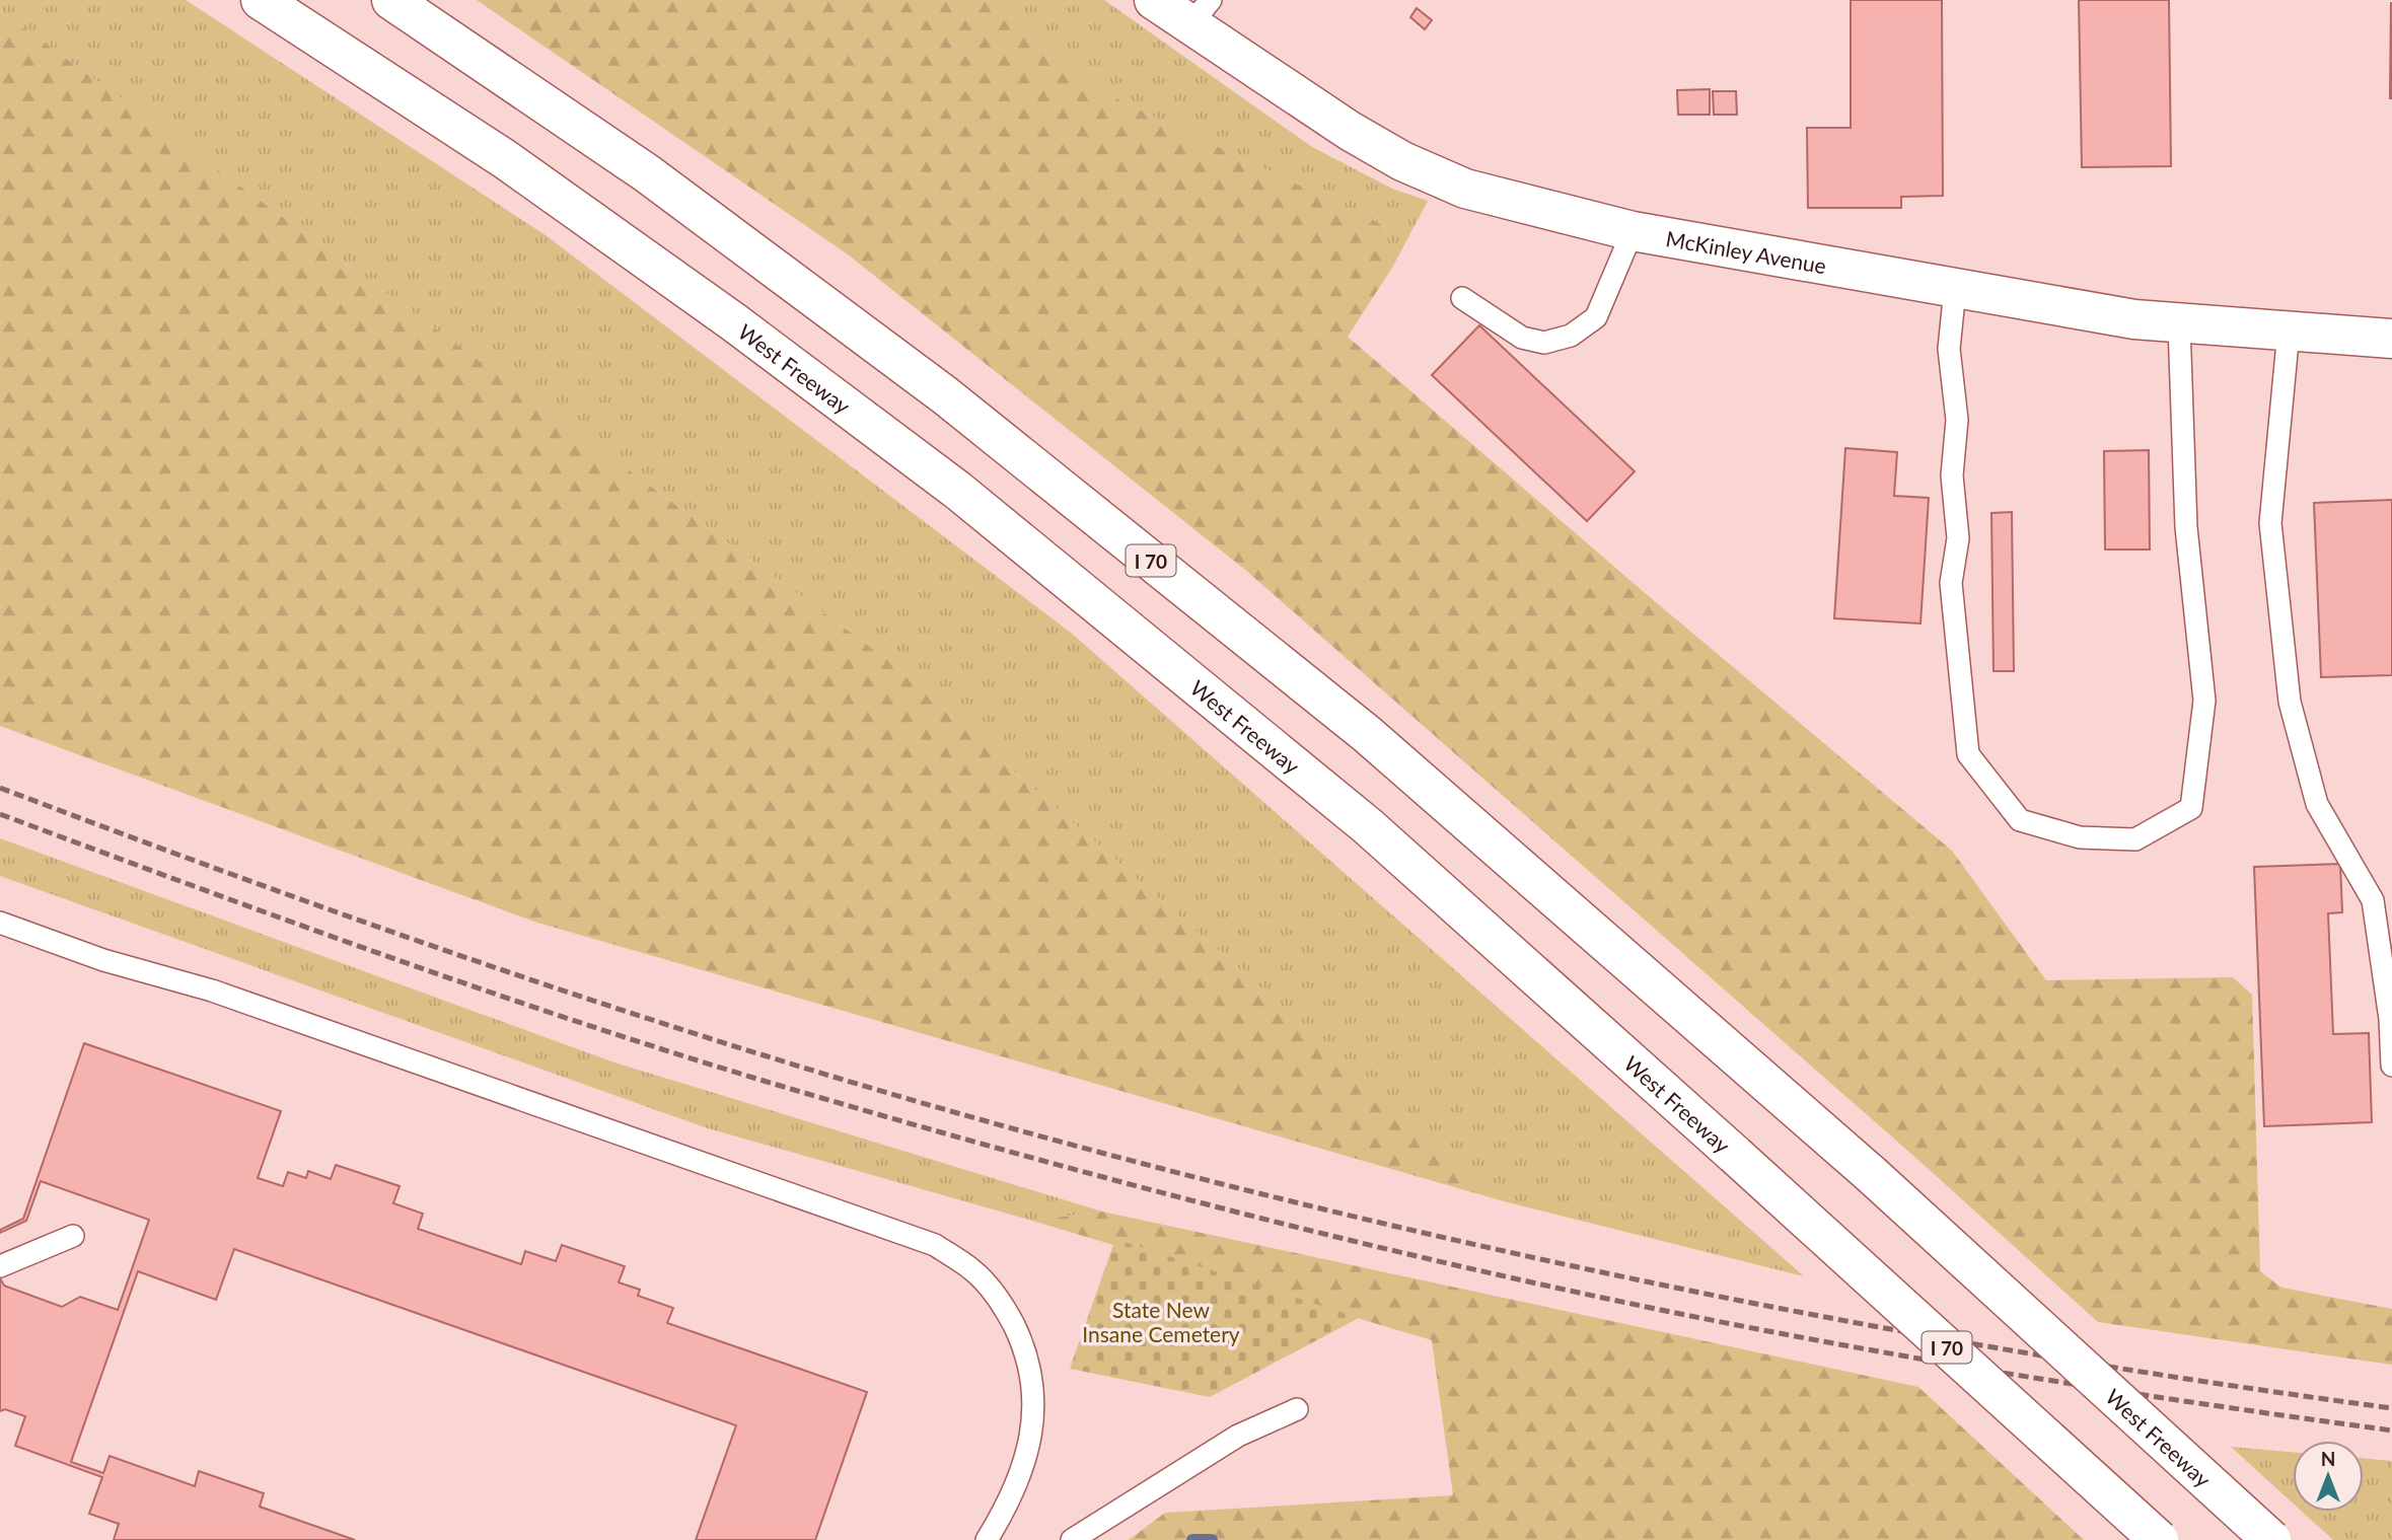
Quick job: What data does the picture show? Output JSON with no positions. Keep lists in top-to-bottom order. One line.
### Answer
{"streets":{"main road":["McKinley Avenue","West Freeway","I 70"]},"parks":["State New Insane Cemetery"],"north":"top"}
